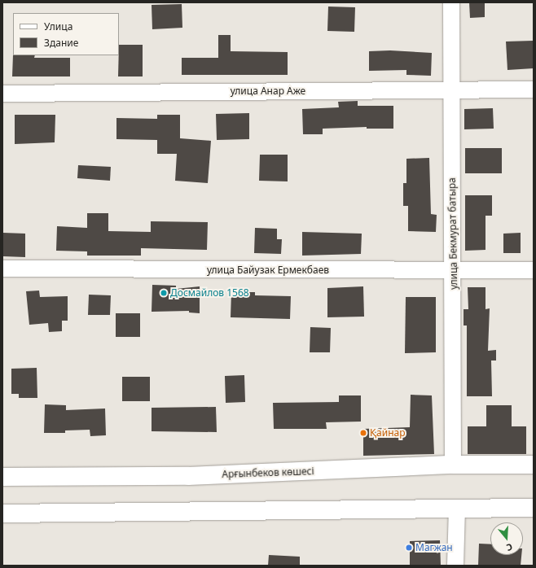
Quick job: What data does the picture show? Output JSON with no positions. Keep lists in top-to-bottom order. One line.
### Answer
{"streets":{"main road":["Арғынбеков көшесі"],"street":["улица Анар Аже","улица Бекмурат батыра","улица Байузак Ермекбаев"]},"crossings":[["улица Анар Аже","улица Бекмурат батыра"],["улица Бекмурат батыра","улица Байузак Ермекбаев"],["улица Бекмурат батыра","Арғынбеков көшесі"]],"places":["Досмайлов 1568","Қайнар","Магжан"],"legend":["Улица","Здание"],"north":"bottom"}
